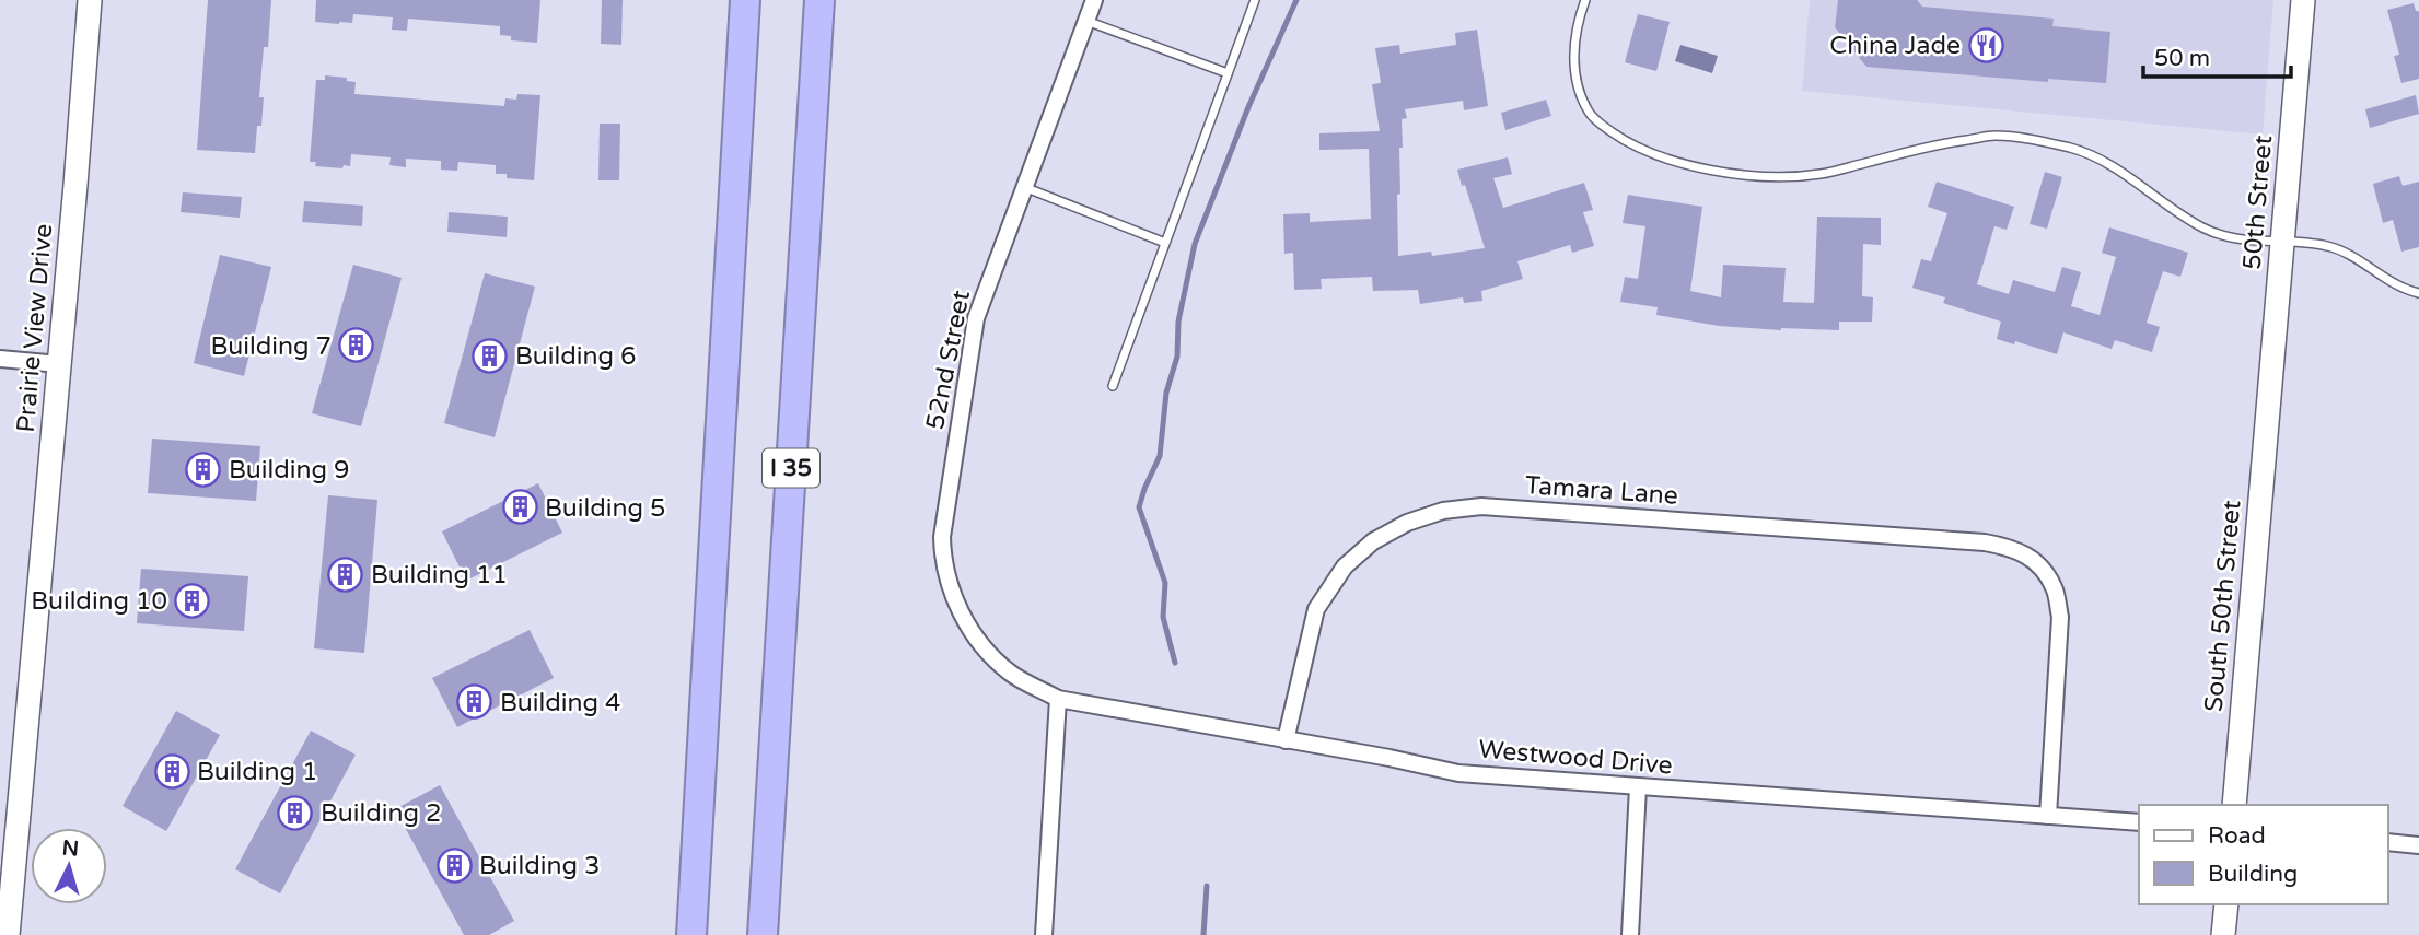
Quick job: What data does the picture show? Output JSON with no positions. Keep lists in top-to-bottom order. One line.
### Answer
{"streets":{"highway":["I 35"],"street":["50th Street","Prairie View Drive","52nd Street","Tamara Lane","South 50th Street","Westwood Drive"]},"crossings":[["50th Street","South 50th Street"],["52nd Street","Westwood Drive"],["Tamara Lane","Westwood Drive"]],"places":{"restaurant":["China Jade"],"building":["Building 7","Building 6","Building 9","Building 5","Building 11","Building 10","Building 4","Building 1","Building 2","Building 3"]},"legend":["Road","Building"],"scale_bar":"50 m","north":"top"}
